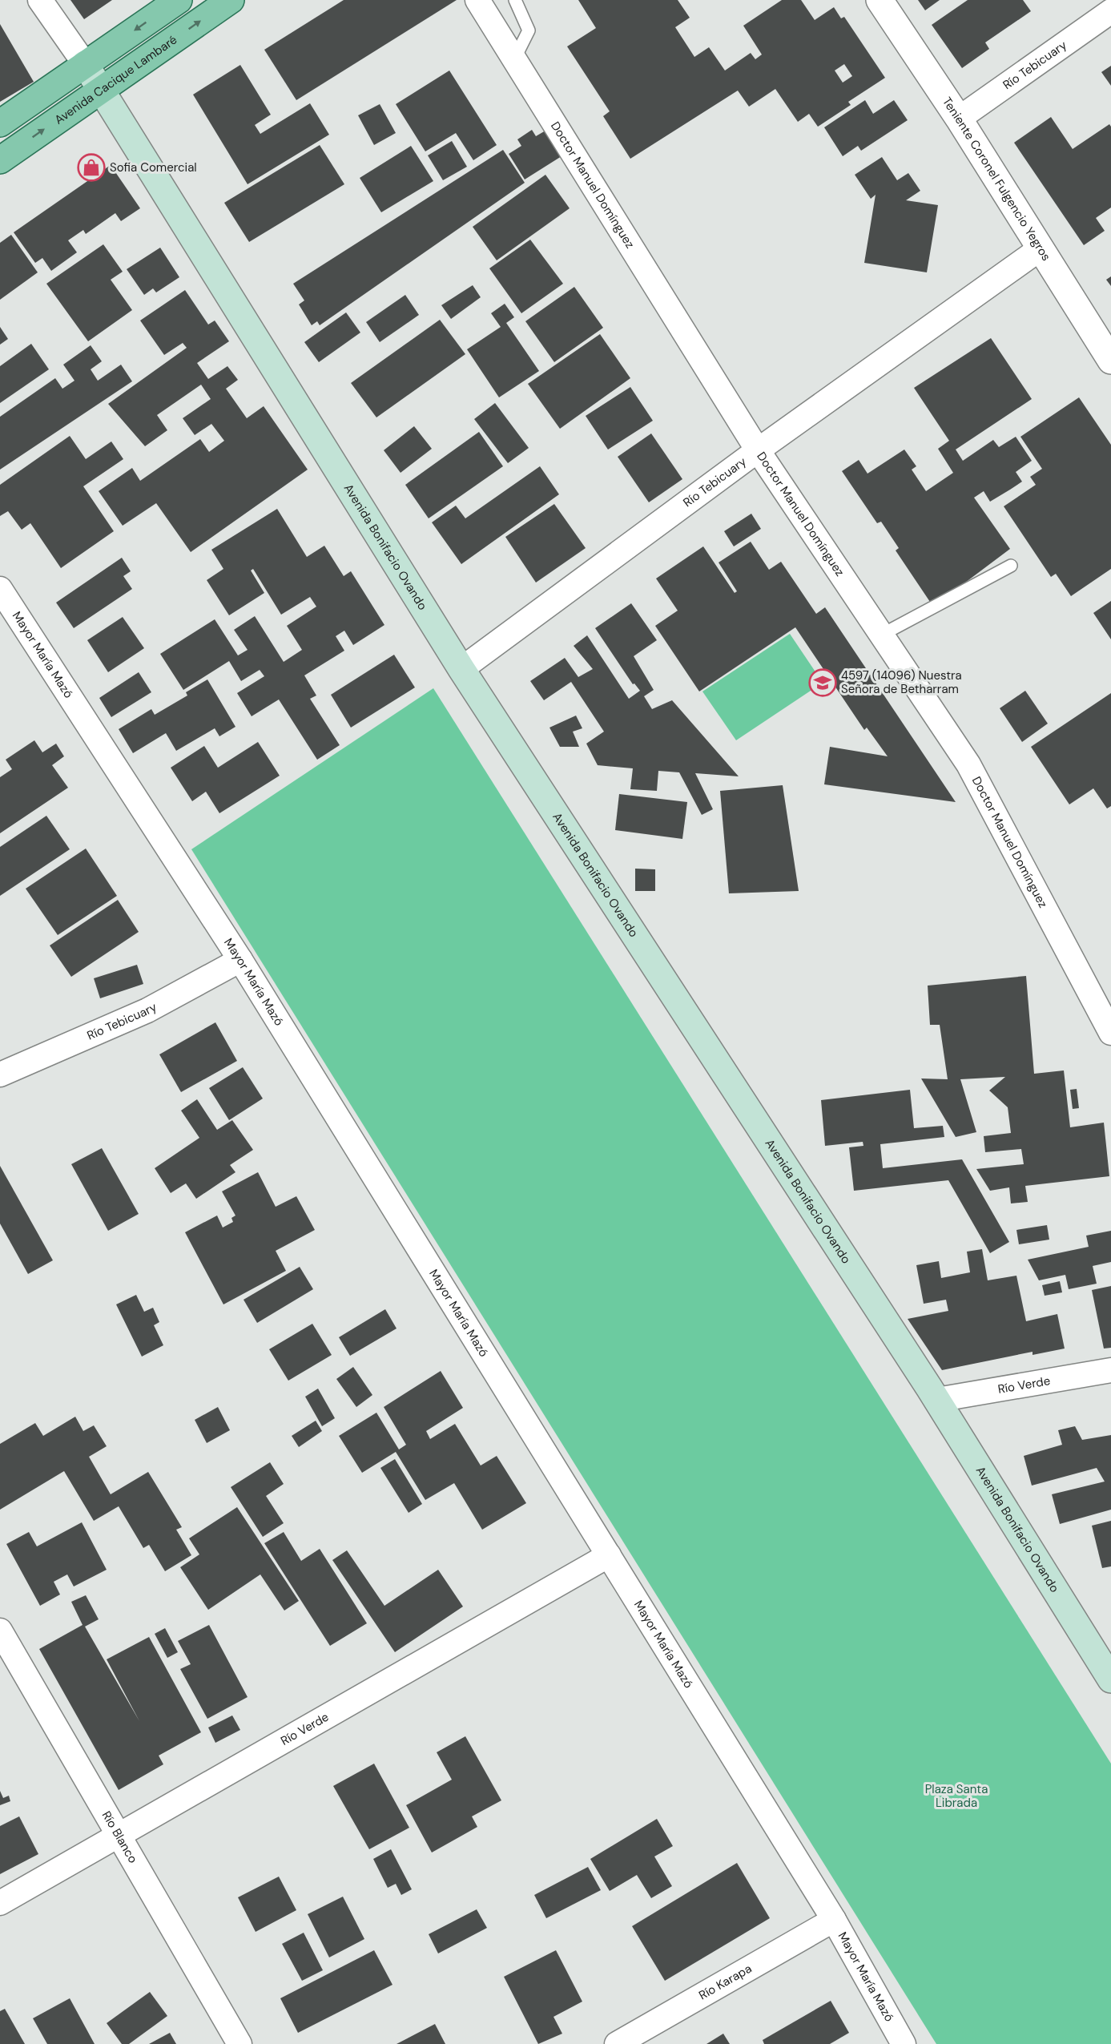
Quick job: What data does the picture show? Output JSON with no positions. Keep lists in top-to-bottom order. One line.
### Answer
{"streets":{"main road":["Avenida Cacique Lambaré","Avenida Bonifacio Ovando"],"street":["Río Tebicuary","Teniente Coronel Fulgencio Yegros","Doctor Manuel Domínguez","Mayor María Mazó","Río Verde","Río Blanco","Río Karapa"]},"crossings":[["Río Tebicuary","Teniente Coronel Fulgencio Yegros"],["Río Tebicuary","Doctor Manuel Domínguez"],["Río Tebicuary","Avenida Bonifacio Ovando"],["Río Tebicuary","Mayor María Mazó"],["Avenida Cacique Lambaré","Avenida Bonifacio Ovando"],["Avenida Bonifacio Ovando","Río Verde"],["Mayor María Mazó","Río Verde"],["Mayor María Mazó","Río Karapa"],["Río Verde","Río Blanco"]],"parks":["Plaza Santa Librada"],"places":{"shop":["Sofia Comercial"],"school or university":["4597 (14096) Nuestra Señora de Betharram"]}}
